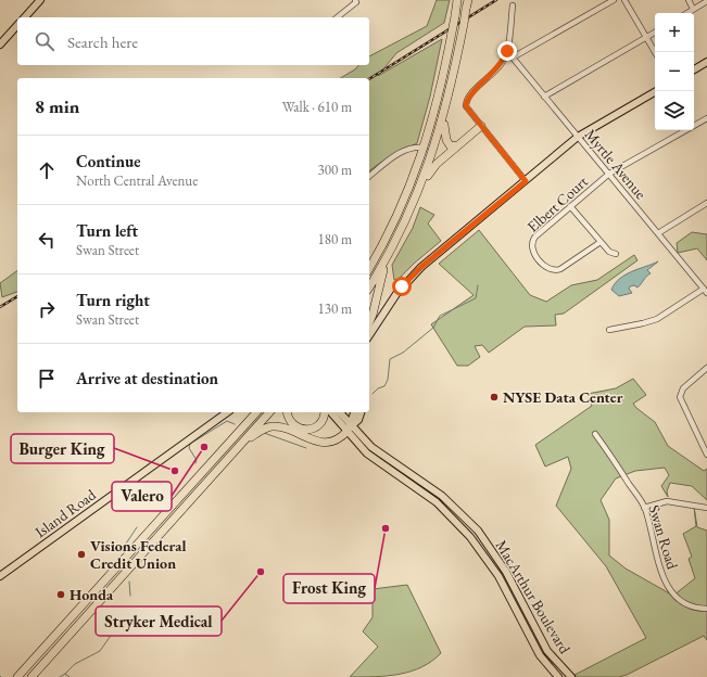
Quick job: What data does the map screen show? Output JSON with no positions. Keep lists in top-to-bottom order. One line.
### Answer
{"streets":{"main road":["Island Road","MacArthur Boulevard"],"street":["Myrtle Avenue","Elbert Court","Swan Road"]},"crossings":[["Myrtle Avenue","Elbert Court"]],"places":["NYSE Data Center","Valero","Burger King","Frost King","Visions Federal Credit Union","Stryker Medical","Honda"],"page":{"map_buttons":["+","−"],"search":"Search here","heading":["8 min","Walk · 610 m"],"list":[["Continue","North Central Avenue","300 m"],["Turn left","Swan Street","180 m"],["Turn right","Swan Street","130 m"],"Arrive at destination"]}}
